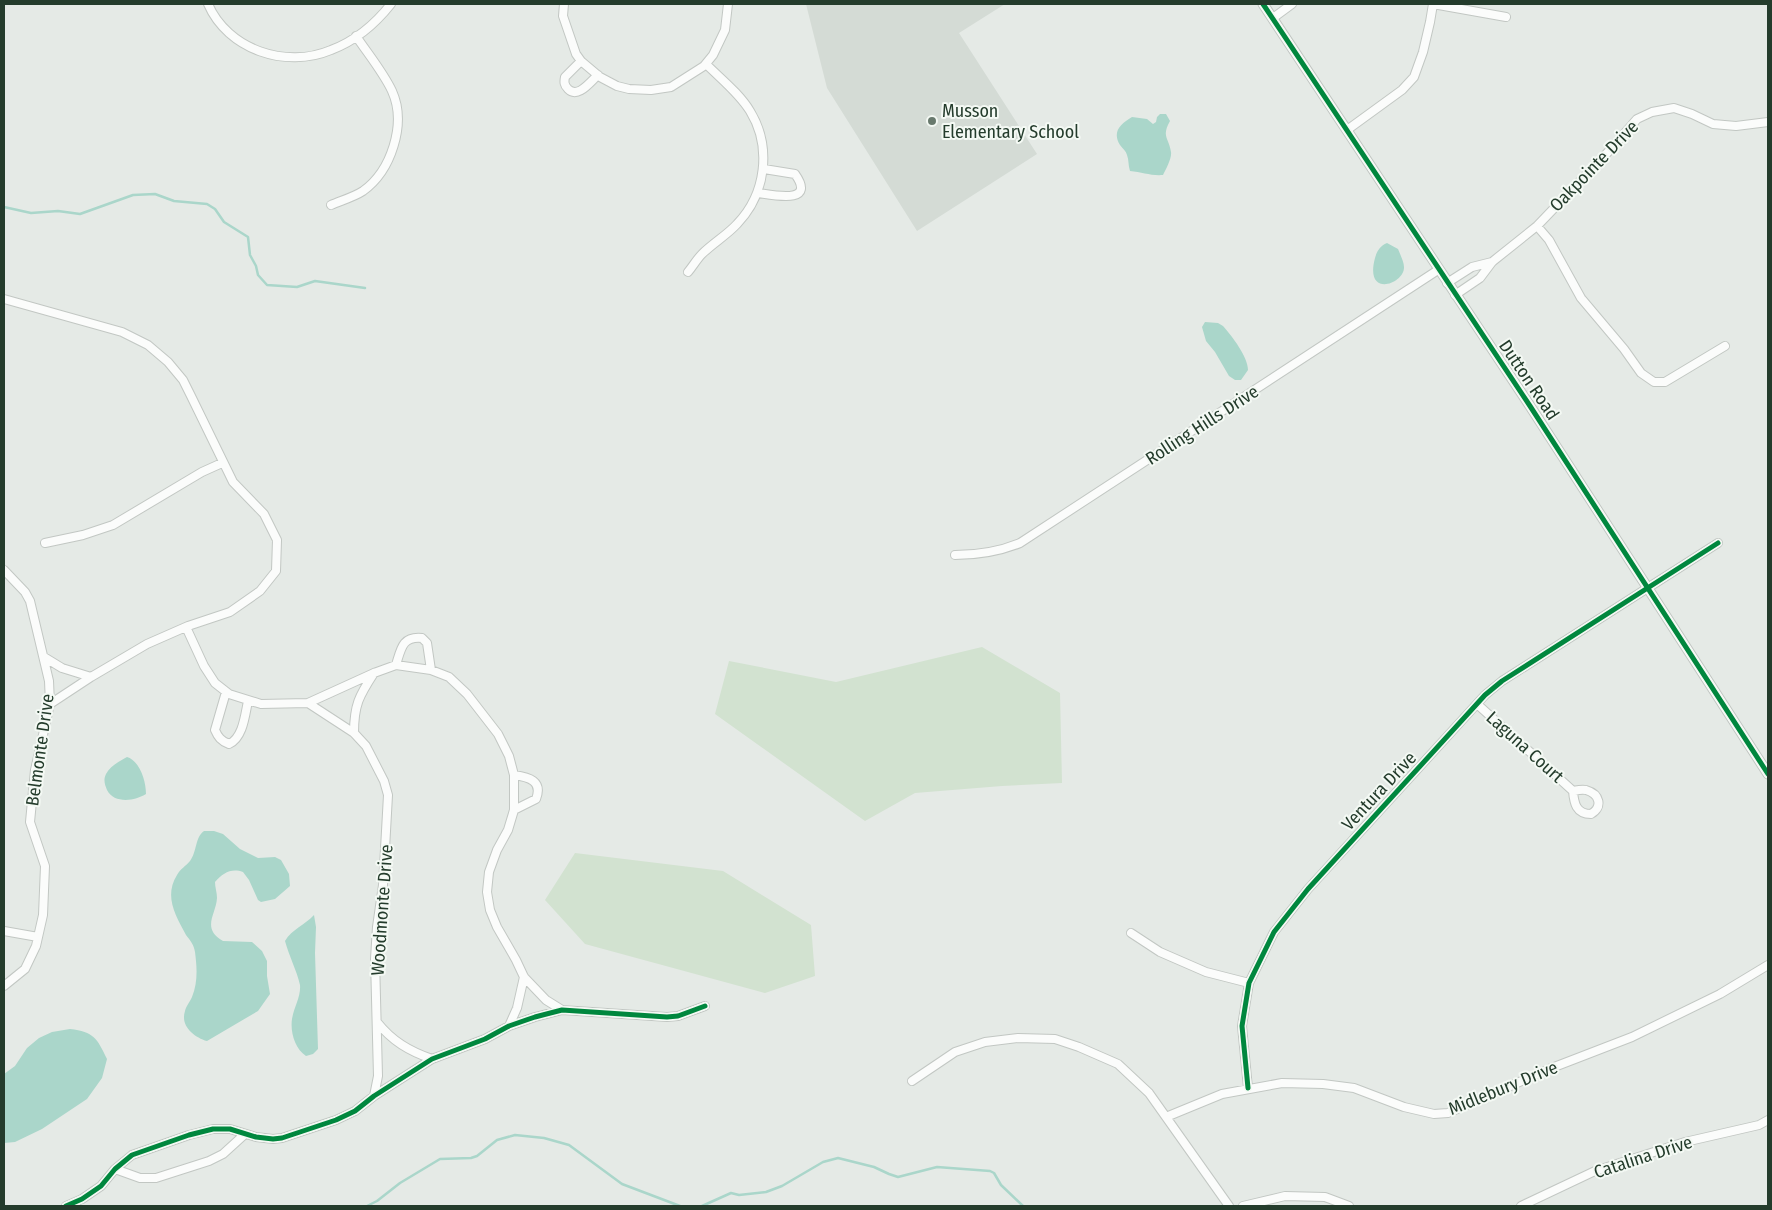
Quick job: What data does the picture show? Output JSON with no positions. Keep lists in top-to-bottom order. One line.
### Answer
{"streets":{"street":["Oakpointe Drive","Dutton Road","Rolling Hills Drive","Laguna Court","Belmonte Drive","Ventura Drive","Woodmonte Drive","Midlebury Drive","Catalina Drive"]},"crossings":[["Oakpointe Drive","Dutton Road"],["Dutton Road","Rolling Hills Drive"],["Dutton Road","Ventura Drive"],["Laguna Court","Ventura Drive"],["Ventura Drive","Midlebury Drive"]],"places":["Musson Elementary School"]}
